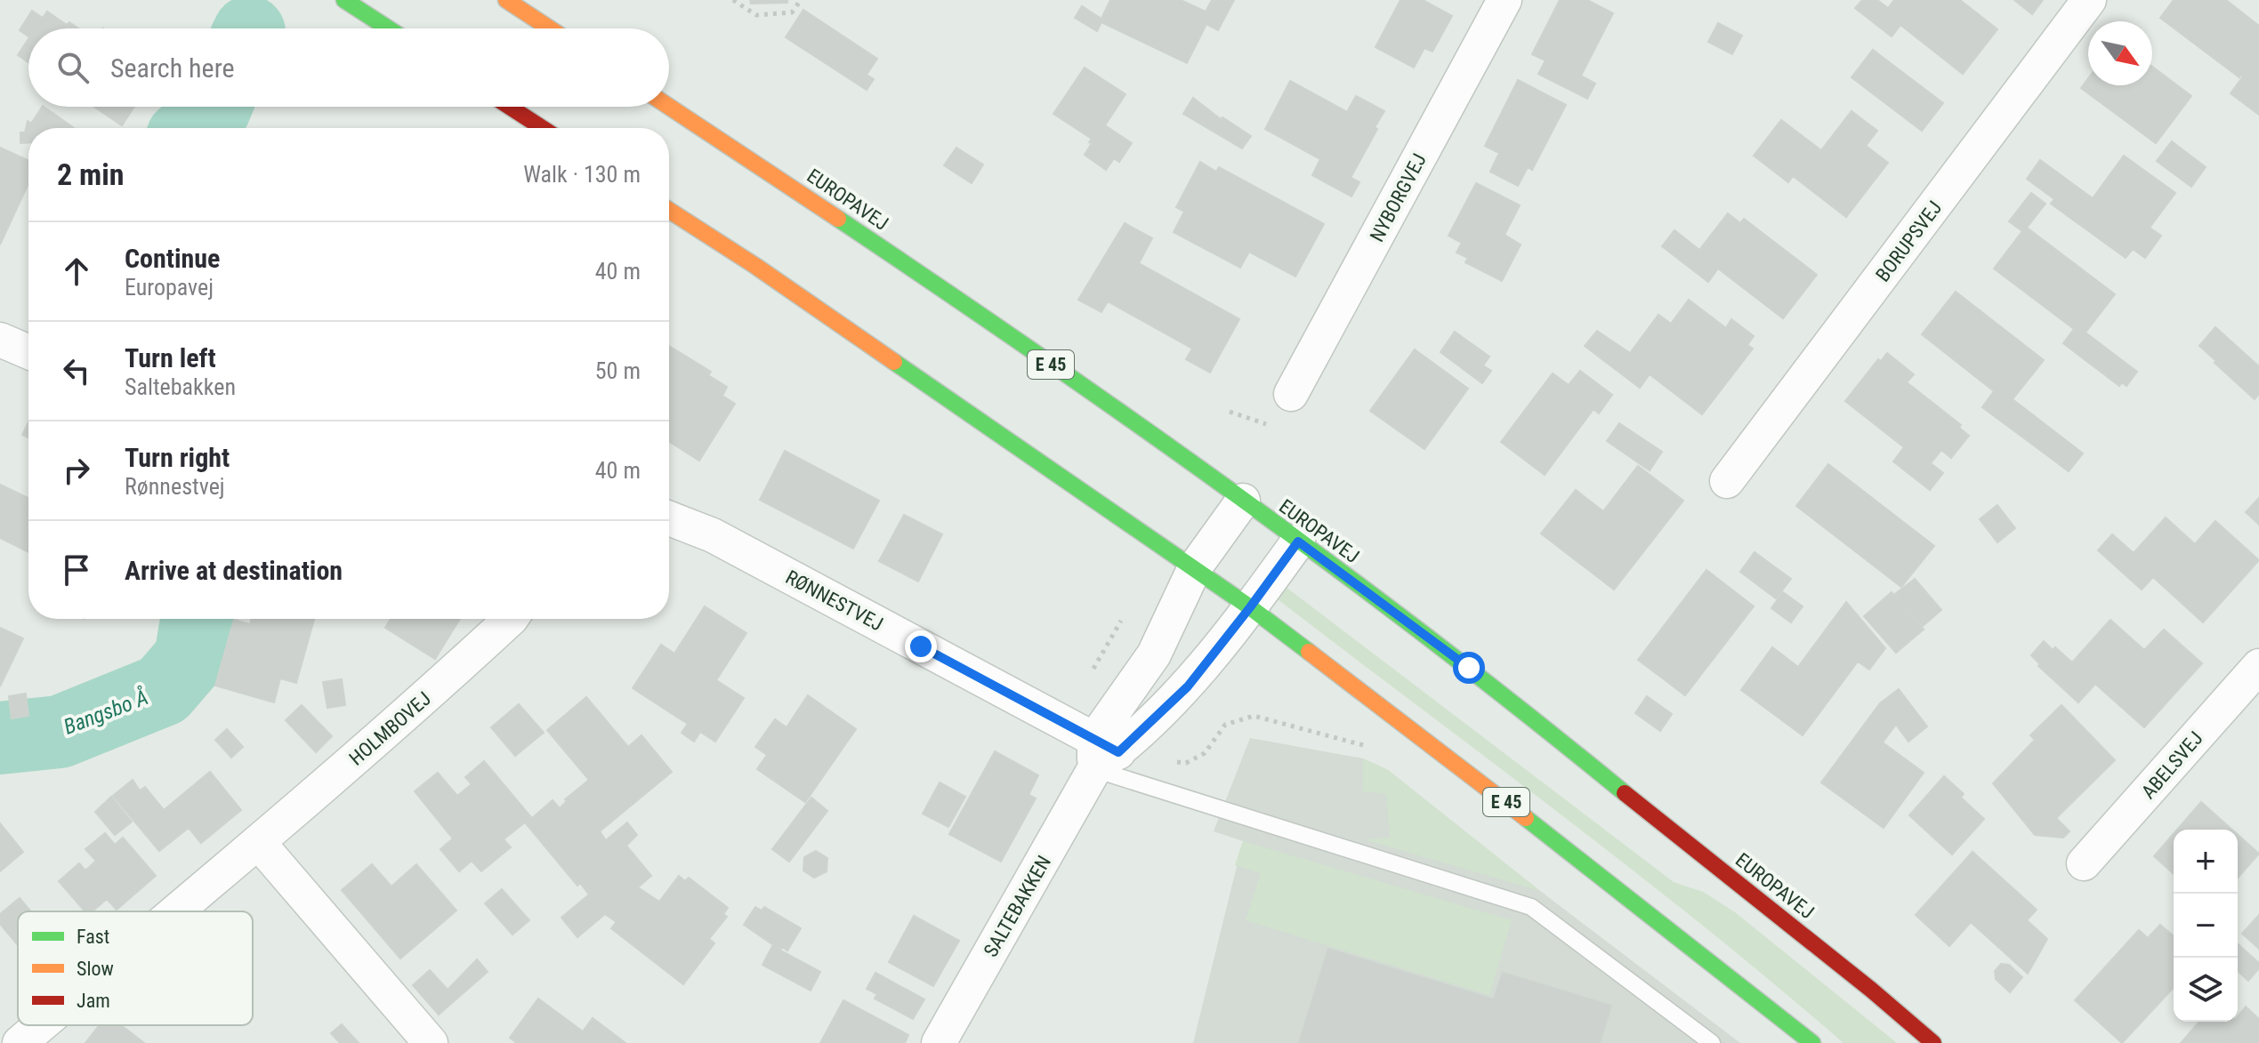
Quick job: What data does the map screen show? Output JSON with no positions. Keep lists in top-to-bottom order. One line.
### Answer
{"streets":{"main road":["EUROPAVEJ","E 45"],"street":["NYBORGVEJ","BORUPSVEJ","RØNNESTVEJ","HOLMBOVEJ","ABELSVEJ","SALTEBAKKEN"]},"crossings":[["EUROPAVEJ","SALTEBAKKEN"],["E 45","SALTEBAKKEN"],["RØNNESTVEJ","SALTEBAKKEN"]],"water":["Bangsbo Å"],"legend":["Fast","Slow","Jam"],"north":"bottom right","page":{"search":"Search here","heading":["2 min","Walk · 130 m"],"list":[["Continue","Europavej","40 m"],["Turn left","Saltebakken","50 m"],["Turn right","Rønnestvej","40 m"],"Arrive at destination"],"map_buttons":["+","−"]}}
